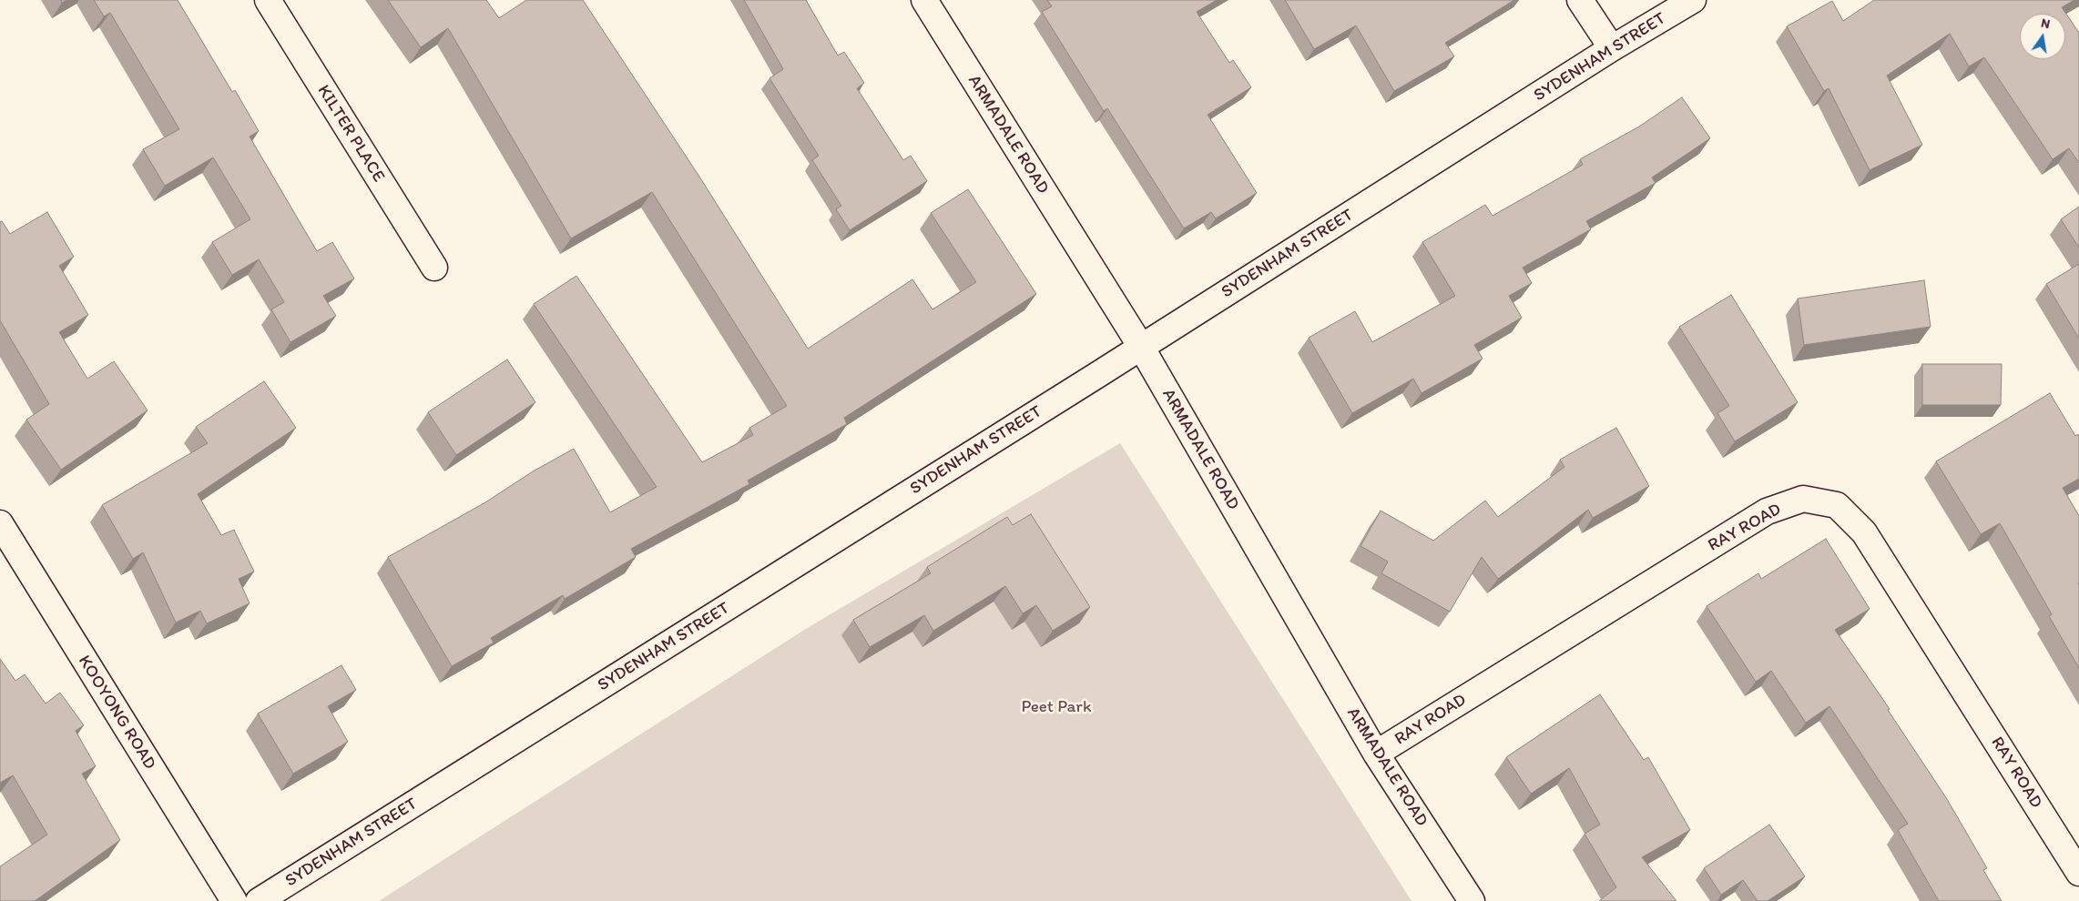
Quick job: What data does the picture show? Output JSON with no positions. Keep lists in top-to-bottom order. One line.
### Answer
{"streets":{"street":["SYDENHAM STREET","KILTER PLACE","ARMADALE ROAD","RAY ROAD","KOOYONG ROAD"]},"crossings":[["SYDENHAM STREET","ARMADALE ROAD"],["ARMADALE ROAD","RAY ROAD"]],"parks":["Peet Park"],"north":"top"}
